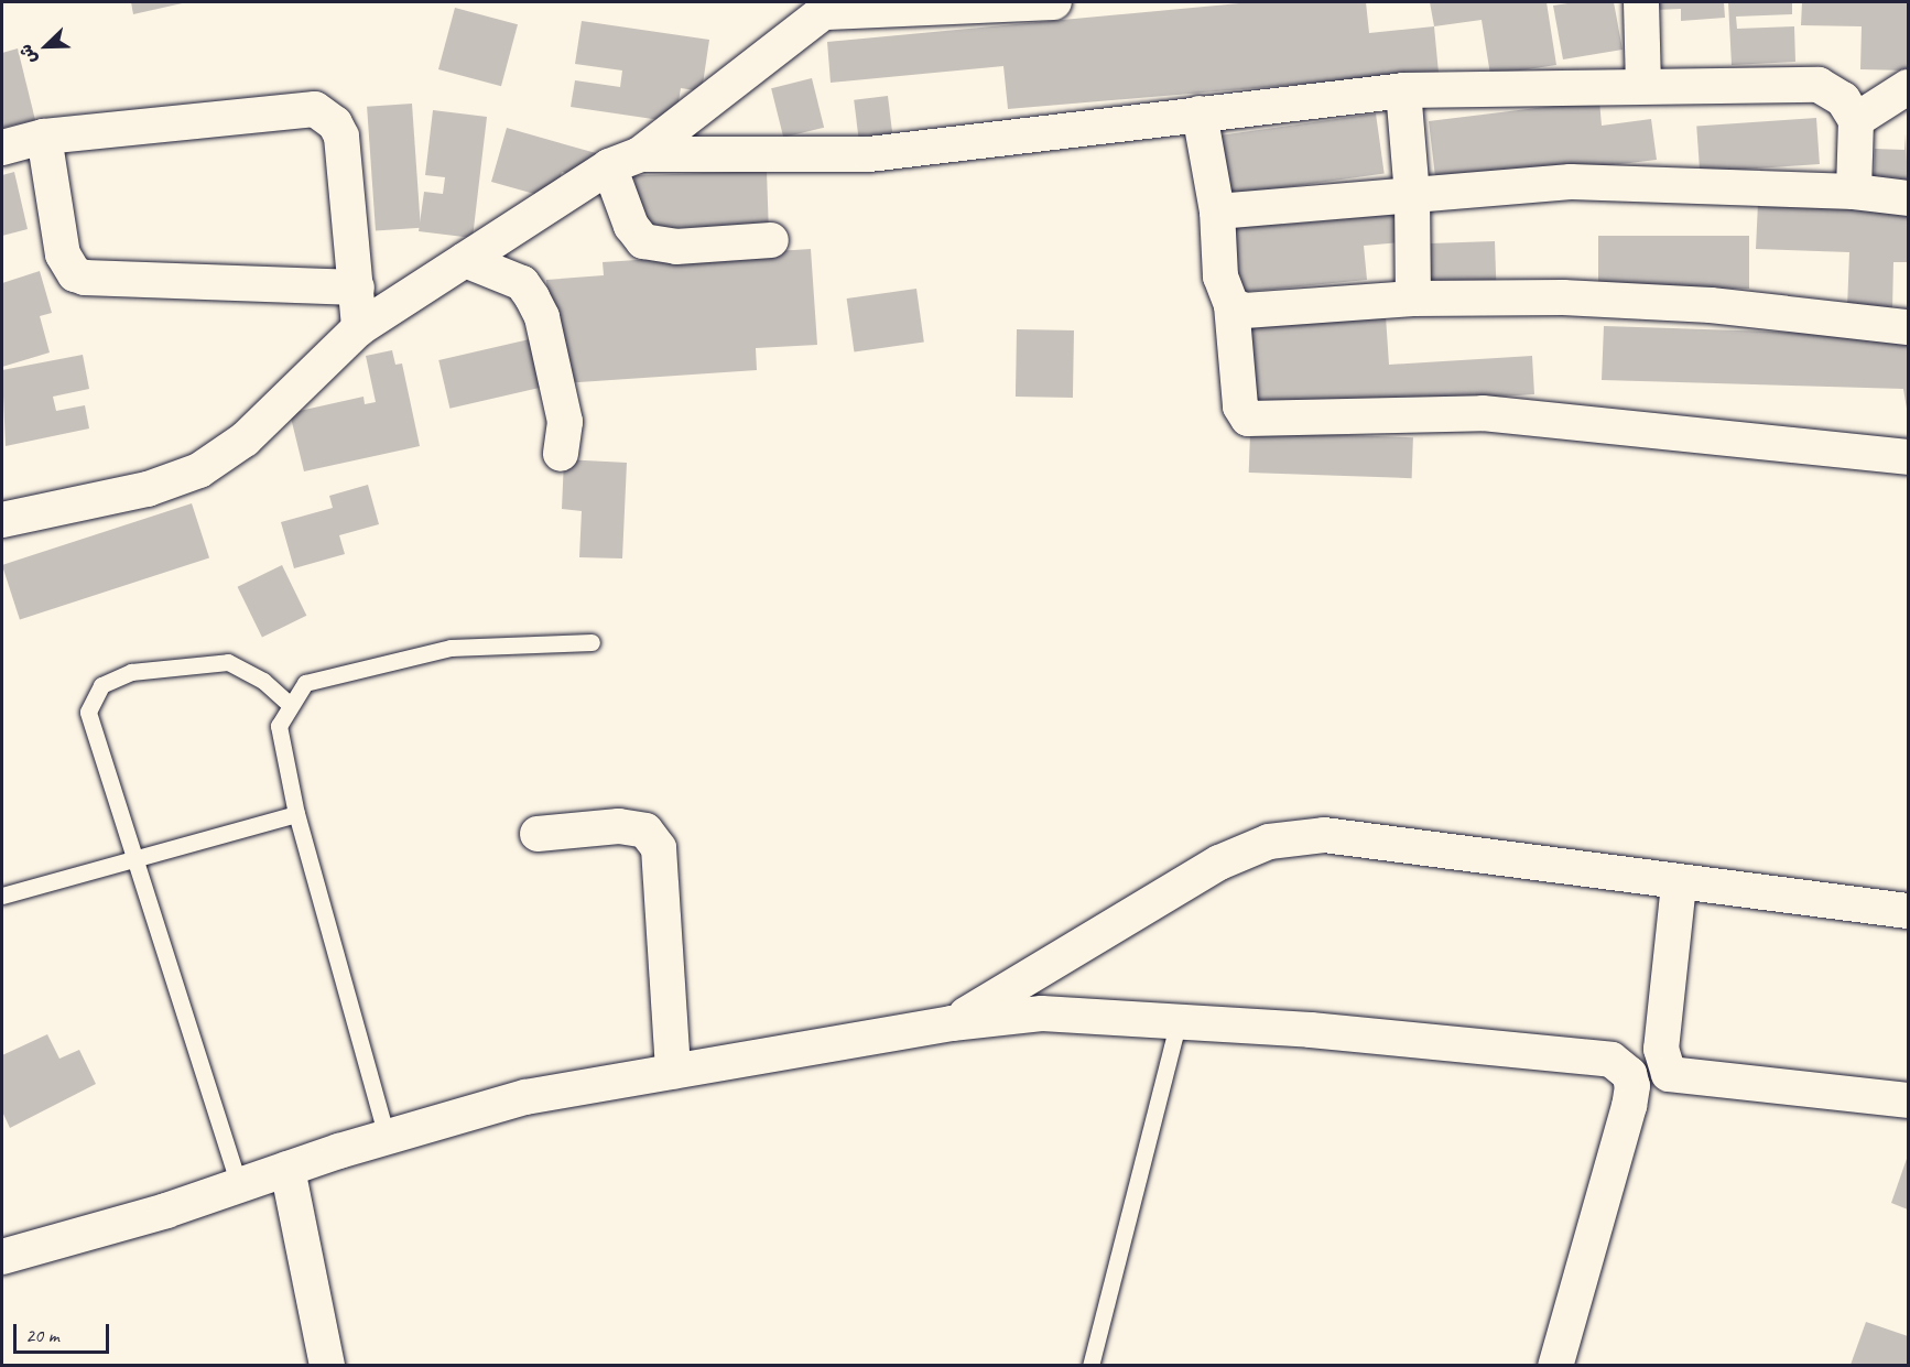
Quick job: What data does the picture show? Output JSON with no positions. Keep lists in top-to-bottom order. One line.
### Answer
{"scale_bar":"20 m","north":"bottom left"}
